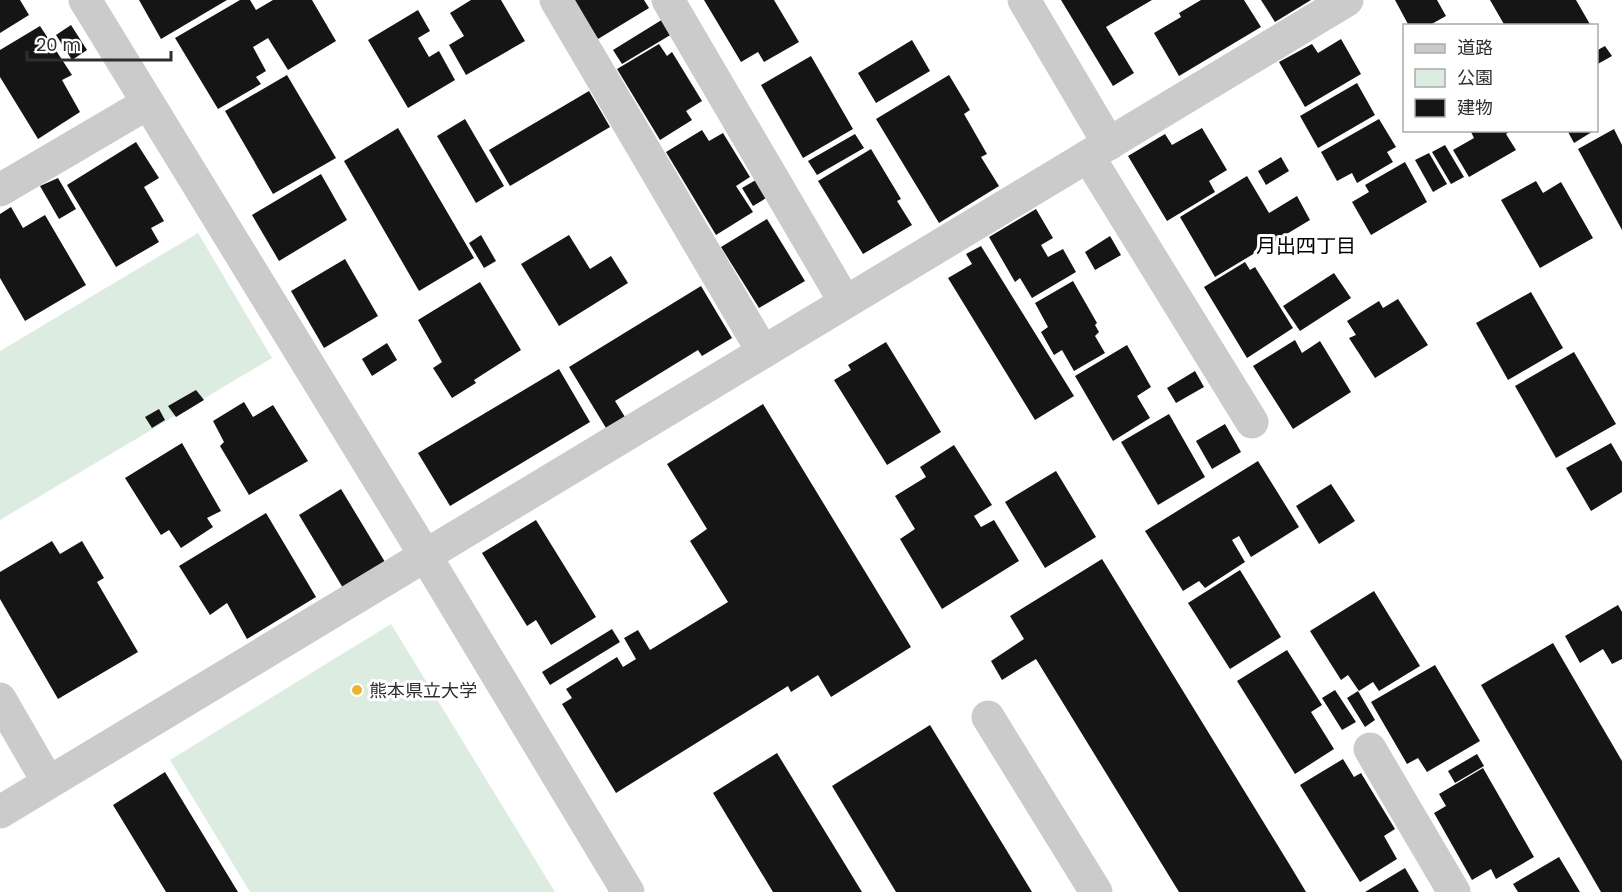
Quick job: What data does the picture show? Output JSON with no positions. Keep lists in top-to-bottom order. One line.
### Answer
{"districts":["月出四丁目"],"places":["熊本県立大学"],"legend":["道路","公園","建物"],"scale_bar":"20 m"}
